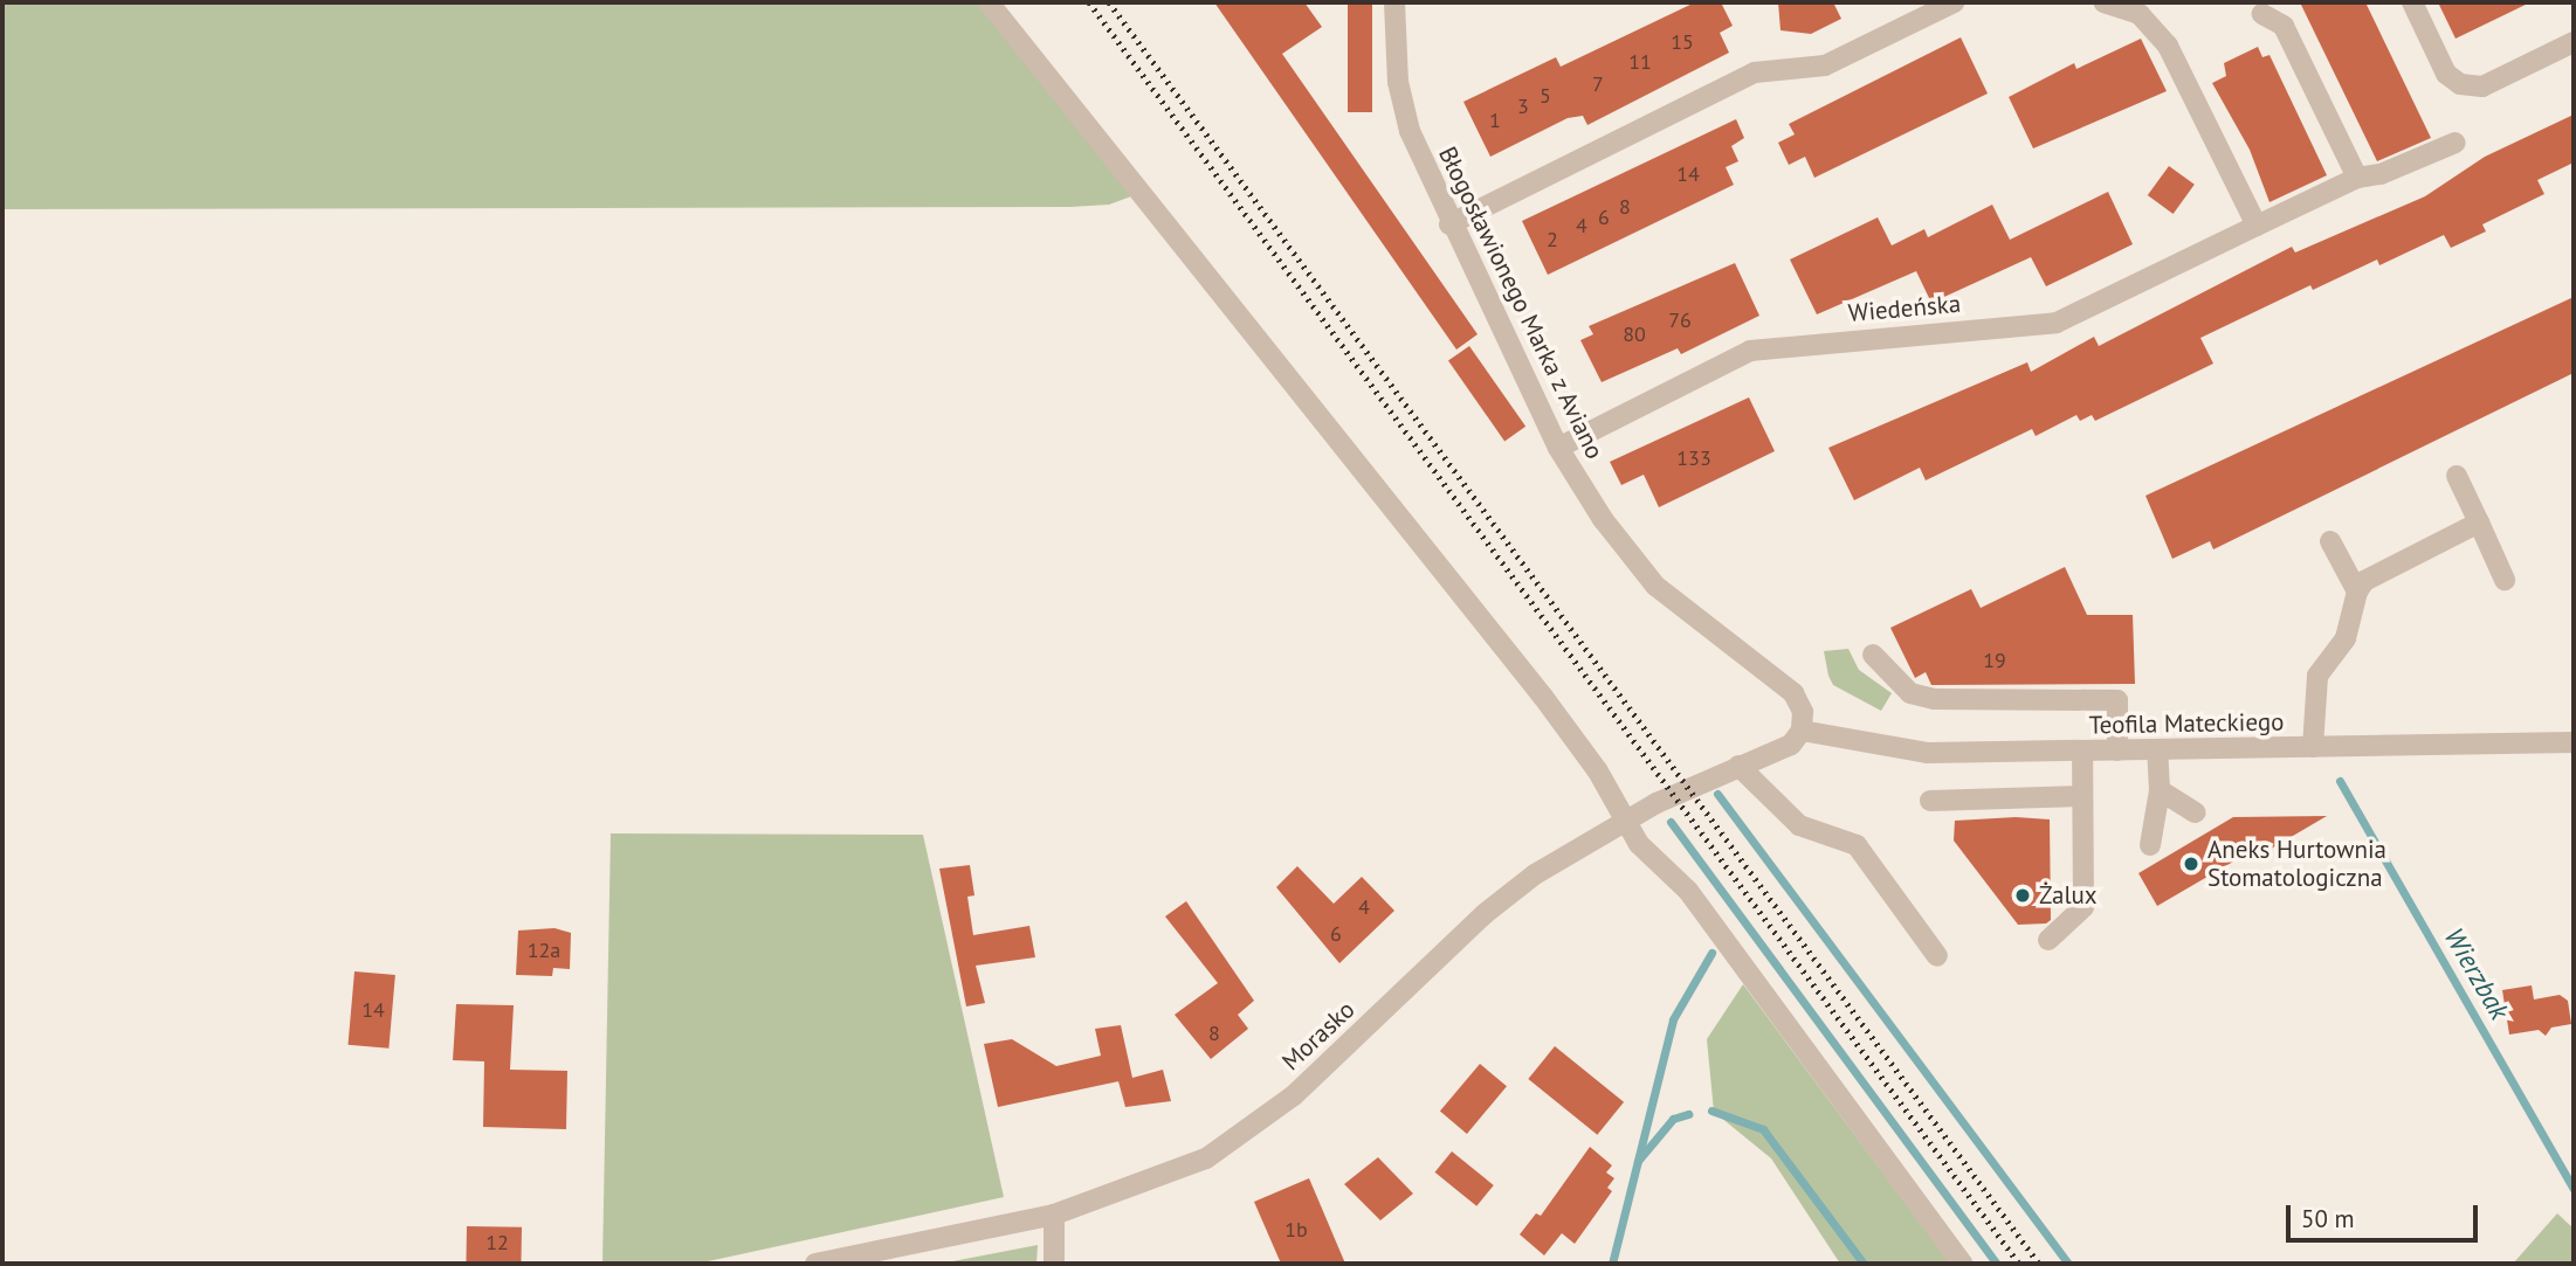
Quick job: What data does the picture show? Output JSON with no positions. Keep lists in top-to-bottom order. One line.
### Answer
{"streets":{"street":["Błogosławionego Marka z Aviano","Wiedeńska","Teofila Mateckiego","Morasko"]},"crossings":[["Błogosławionego Marka z Aviano","Wiedeńska"],["Błogosławionego Marka z Aviano","Teofila Mateckiego"],["Błogosławionego Marka z Aviano","Morasko"],["Teofila Mateckiego","Morasko"]],"water":["Wierzbak"],"places":["Aneks Hurtownia Stomatologiczna","Żalux"],"house_numbers":["15","11","7","5","3","1","14","8","6","4","2","76","80","133","19","4","6","12a","14","8","1b","12"],"scale_bar":"50 m"}
